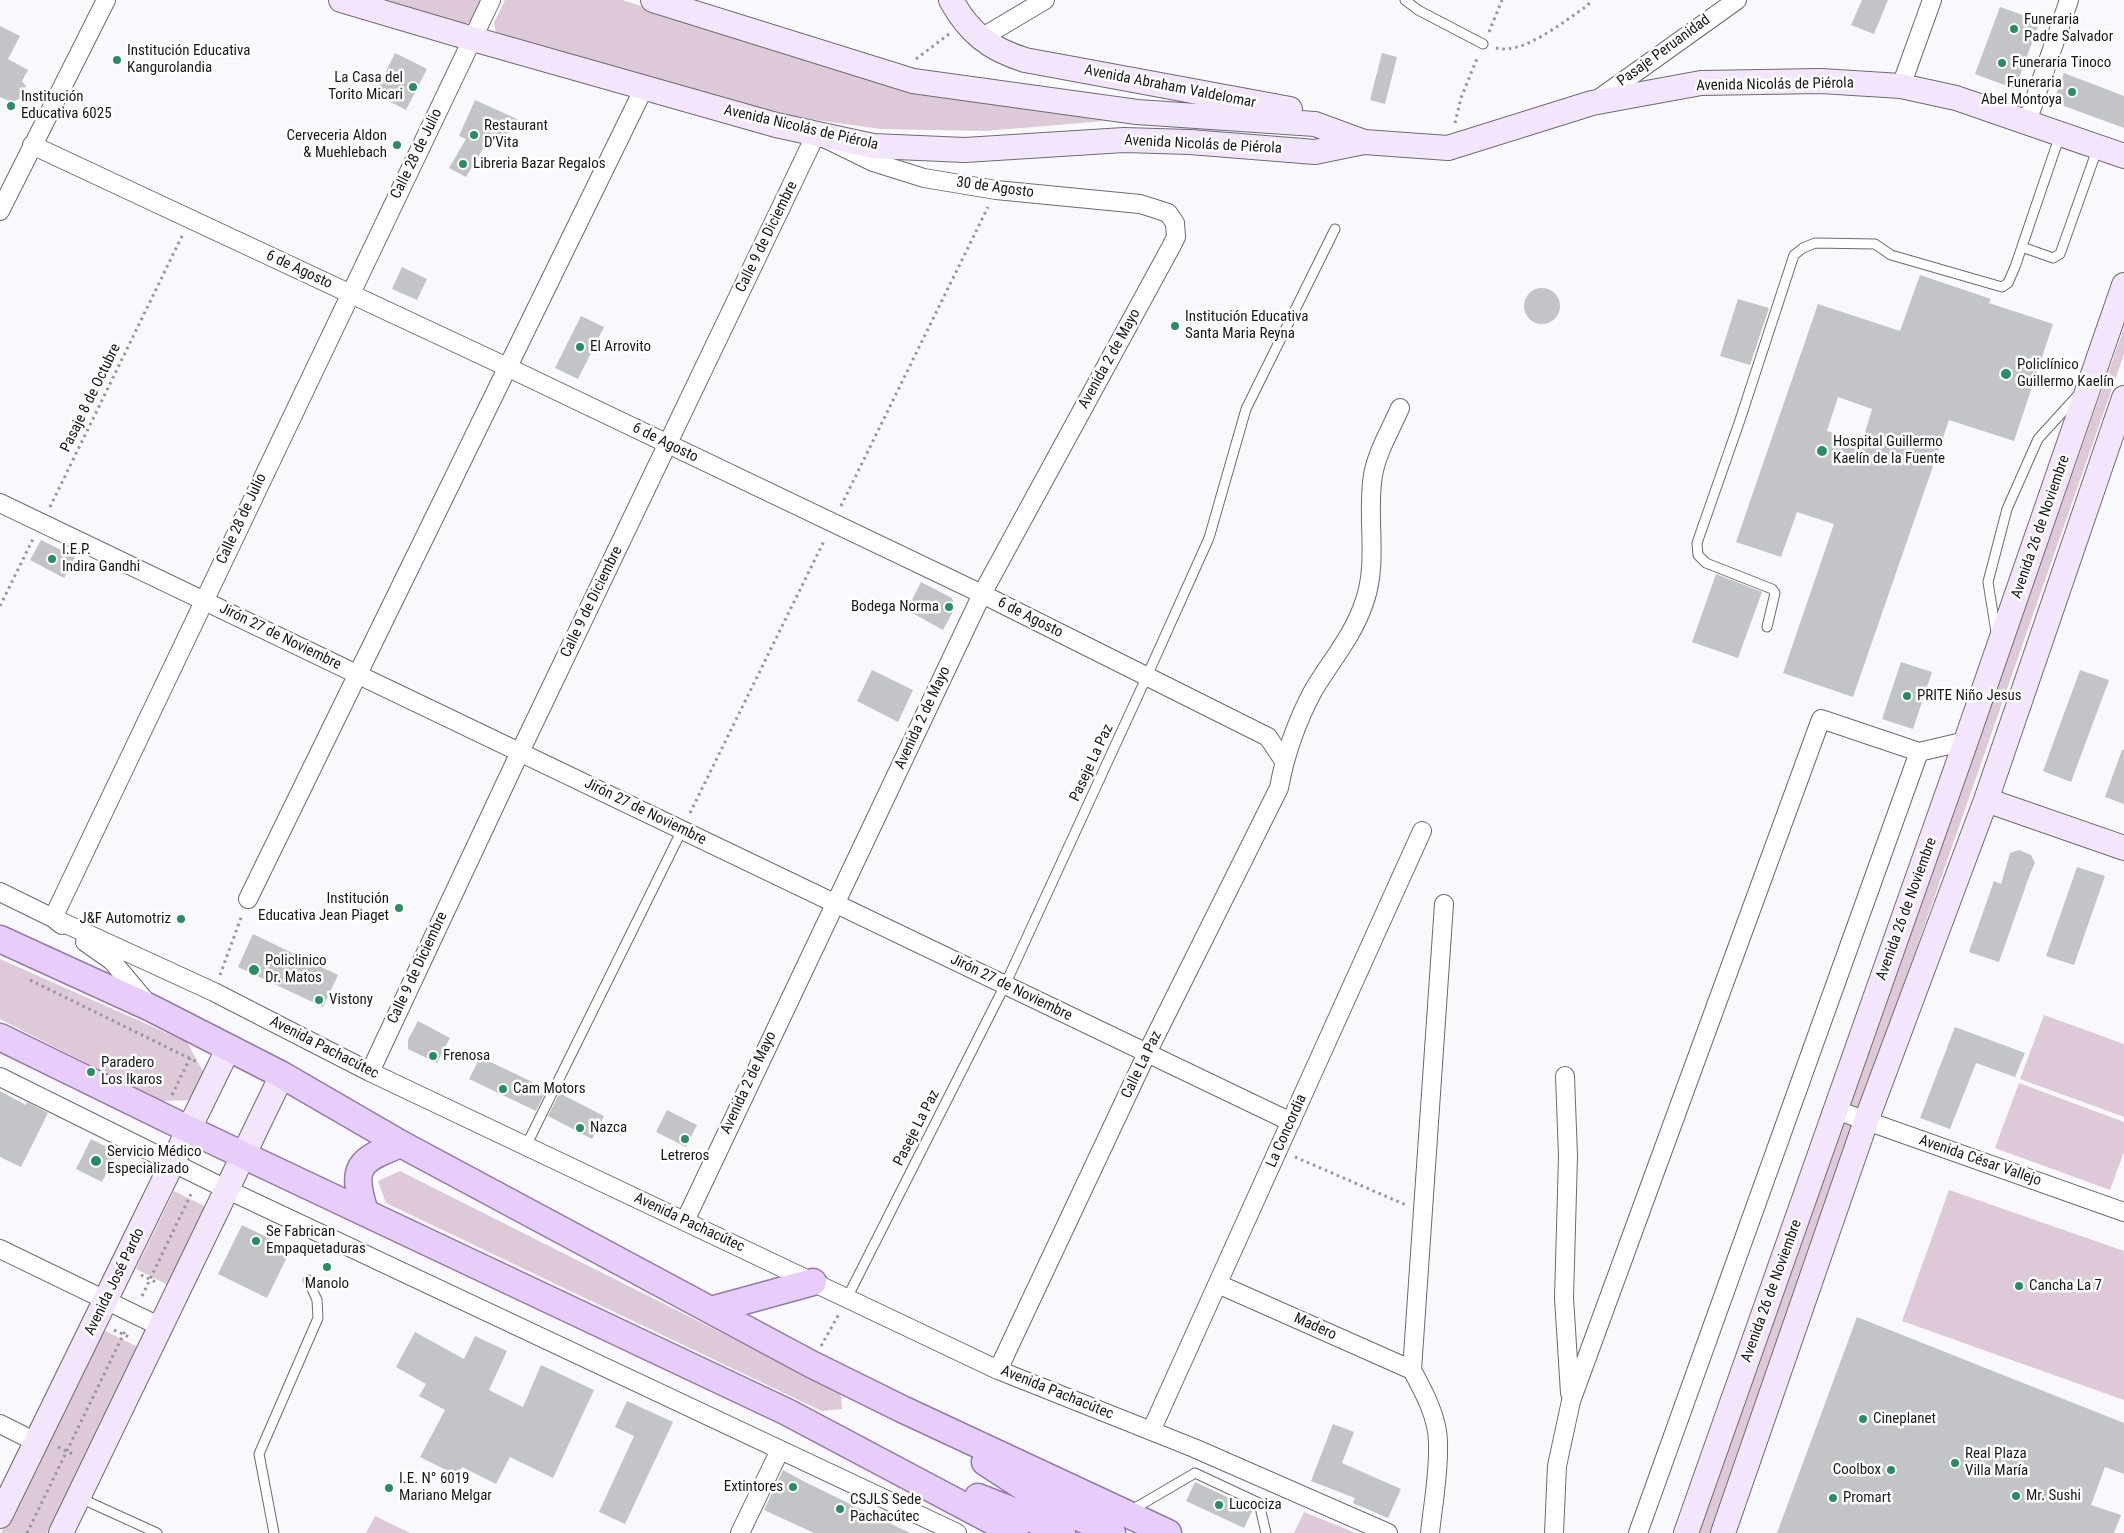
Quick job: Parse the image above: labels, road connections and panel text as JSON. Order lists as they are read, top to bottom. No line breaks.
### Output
{"streets":{"main road":["Avenida Nicolás de Piérola","Avenida Abraham Valdelomar","Avenida 26 de Noviembre","Avenida José Pardo"],"street":["Pasaje Peruanidad","Calle 28 de Julio","30 de Agosto","Calle 9 de Diciembre","6 de Agosto","Avenida 2 de Mayo","Jirón 27 de Noviembre","Avenida Pachacútec","Calle La Paz","La Concordia","Avenida César Vallejo","Madero"],"lane":["Paseje La Paz"],"path":["Pasaje 8 de Octubre"]},"crossings":[["Pasaje Peruanidad","Avenida Nicolás de Piérola"],["Avenida Nicolás de Piérola","Avenida Abraham Valdelomar"],["Avenida Nicolás de Piérola","Calle 28 de Julio"],["Avenida Nicolás de Piérola","30 de Agosto"],["Avenida Nicolás de Piérola","Calle 9 de Diciembre"],["Calle 28 de Julio","6 de Agosto"],["Calle 28 de Julio","Jirón 27 de Noviembre"],["Calle 28 de Julio","Avenida Pachacútec"],["30 de Agosto","Calle 9 de Diciembre"],["30 de Agosto","Avenida 2 de Mayo"],["Calle 9 de Diciembre","6 de Agosto"],["Calle 9 de Diciembre","Jirón 27 de Noviembre"],["Calle 9 de Diciembre","Avenida Pachacútec"],["6 de Agosto","Avenida 2 de Mayo"],["6 de Agosto","Pasaje 8 de Octubre"],["6 de Agosto","Paseje La Paz"],["6 de Agosto","Calle La Paz"],["Avenida 2 de Mayo","Jirón 27 de Noviembre"],["Avenida 2 de Mayo","Avenida Pachacútec"],["Pasaje 8 de Octubre","Jirón 27 de Noviembre"],["Avenida 26 de Noviembre","Avenida César Vallejo"],["Jirón 27 de Noviembre","Paseje La Paz"],["Jirón 27 de Noviembre","Calle La Paz"],["Jirón 27 de Noviembre","La Concordia"],["Paseje La Paz","Avenida Pachacútec"],["Avenida Pachacútec","Calle La Paz"],["Avenida Pachacútec","La Concordia"],["La Concordia","Madero"]],"places":["Funeraria Padre Salvador","Institución Educativa Kangurolandia","Funeraria Tinoco","La Casa del Torito Micari","Funeraria Abel Montoya","Institución Educativa 6025","Restaurant D'Vita","Cerveceria Aldon & Muehlebach","Libreria Bazar Regalos","Institución Educativa Santa Maria Reyna","El Arrovito","Policlínico Guillermo Kaelín","Hospital Guillermo Kaelín de la Fuente","I.E.P. Indira Gandhi","Bodega Norma","PRITE Niño Jesus","Institución Educativa Jean Piaget","J&F Automotriz","Policlinico Dr. Matos","Vistony","Frenosa","Paradero Los Ikaros","Cam Motors","Nazca","Letreros","Servicio Médico Especializado","Se Fabrican Empaquetaduras","Manolo","Cancha La 7","Cineplanet","Real Plaza Villa María","Coolbox","Extintores","I.E. N° 6019 Mariano Melgar","Mr. Sushi","Promart","Lucociza","CSJLS Sede Pachacútec"]}
